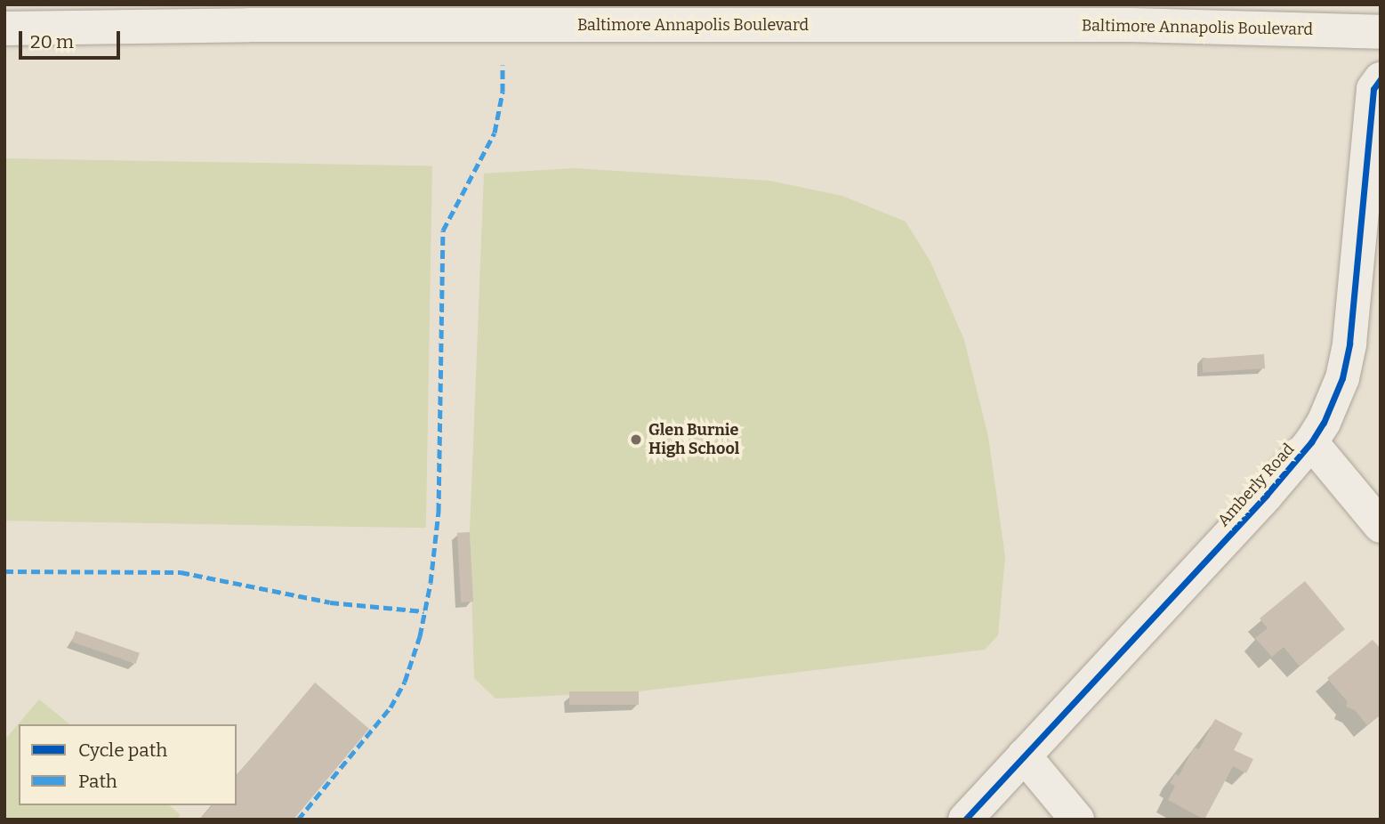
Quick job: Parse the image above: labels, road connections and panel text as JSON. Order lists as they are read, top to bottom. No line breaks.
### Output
{"streets":{"main road":["Baltimore Annapolis Boulevard","Amberly Road"]},"places":["Glen Burnie High School"],"legend":["Cycle path","Path"],"scale_bar":"20 m"}
